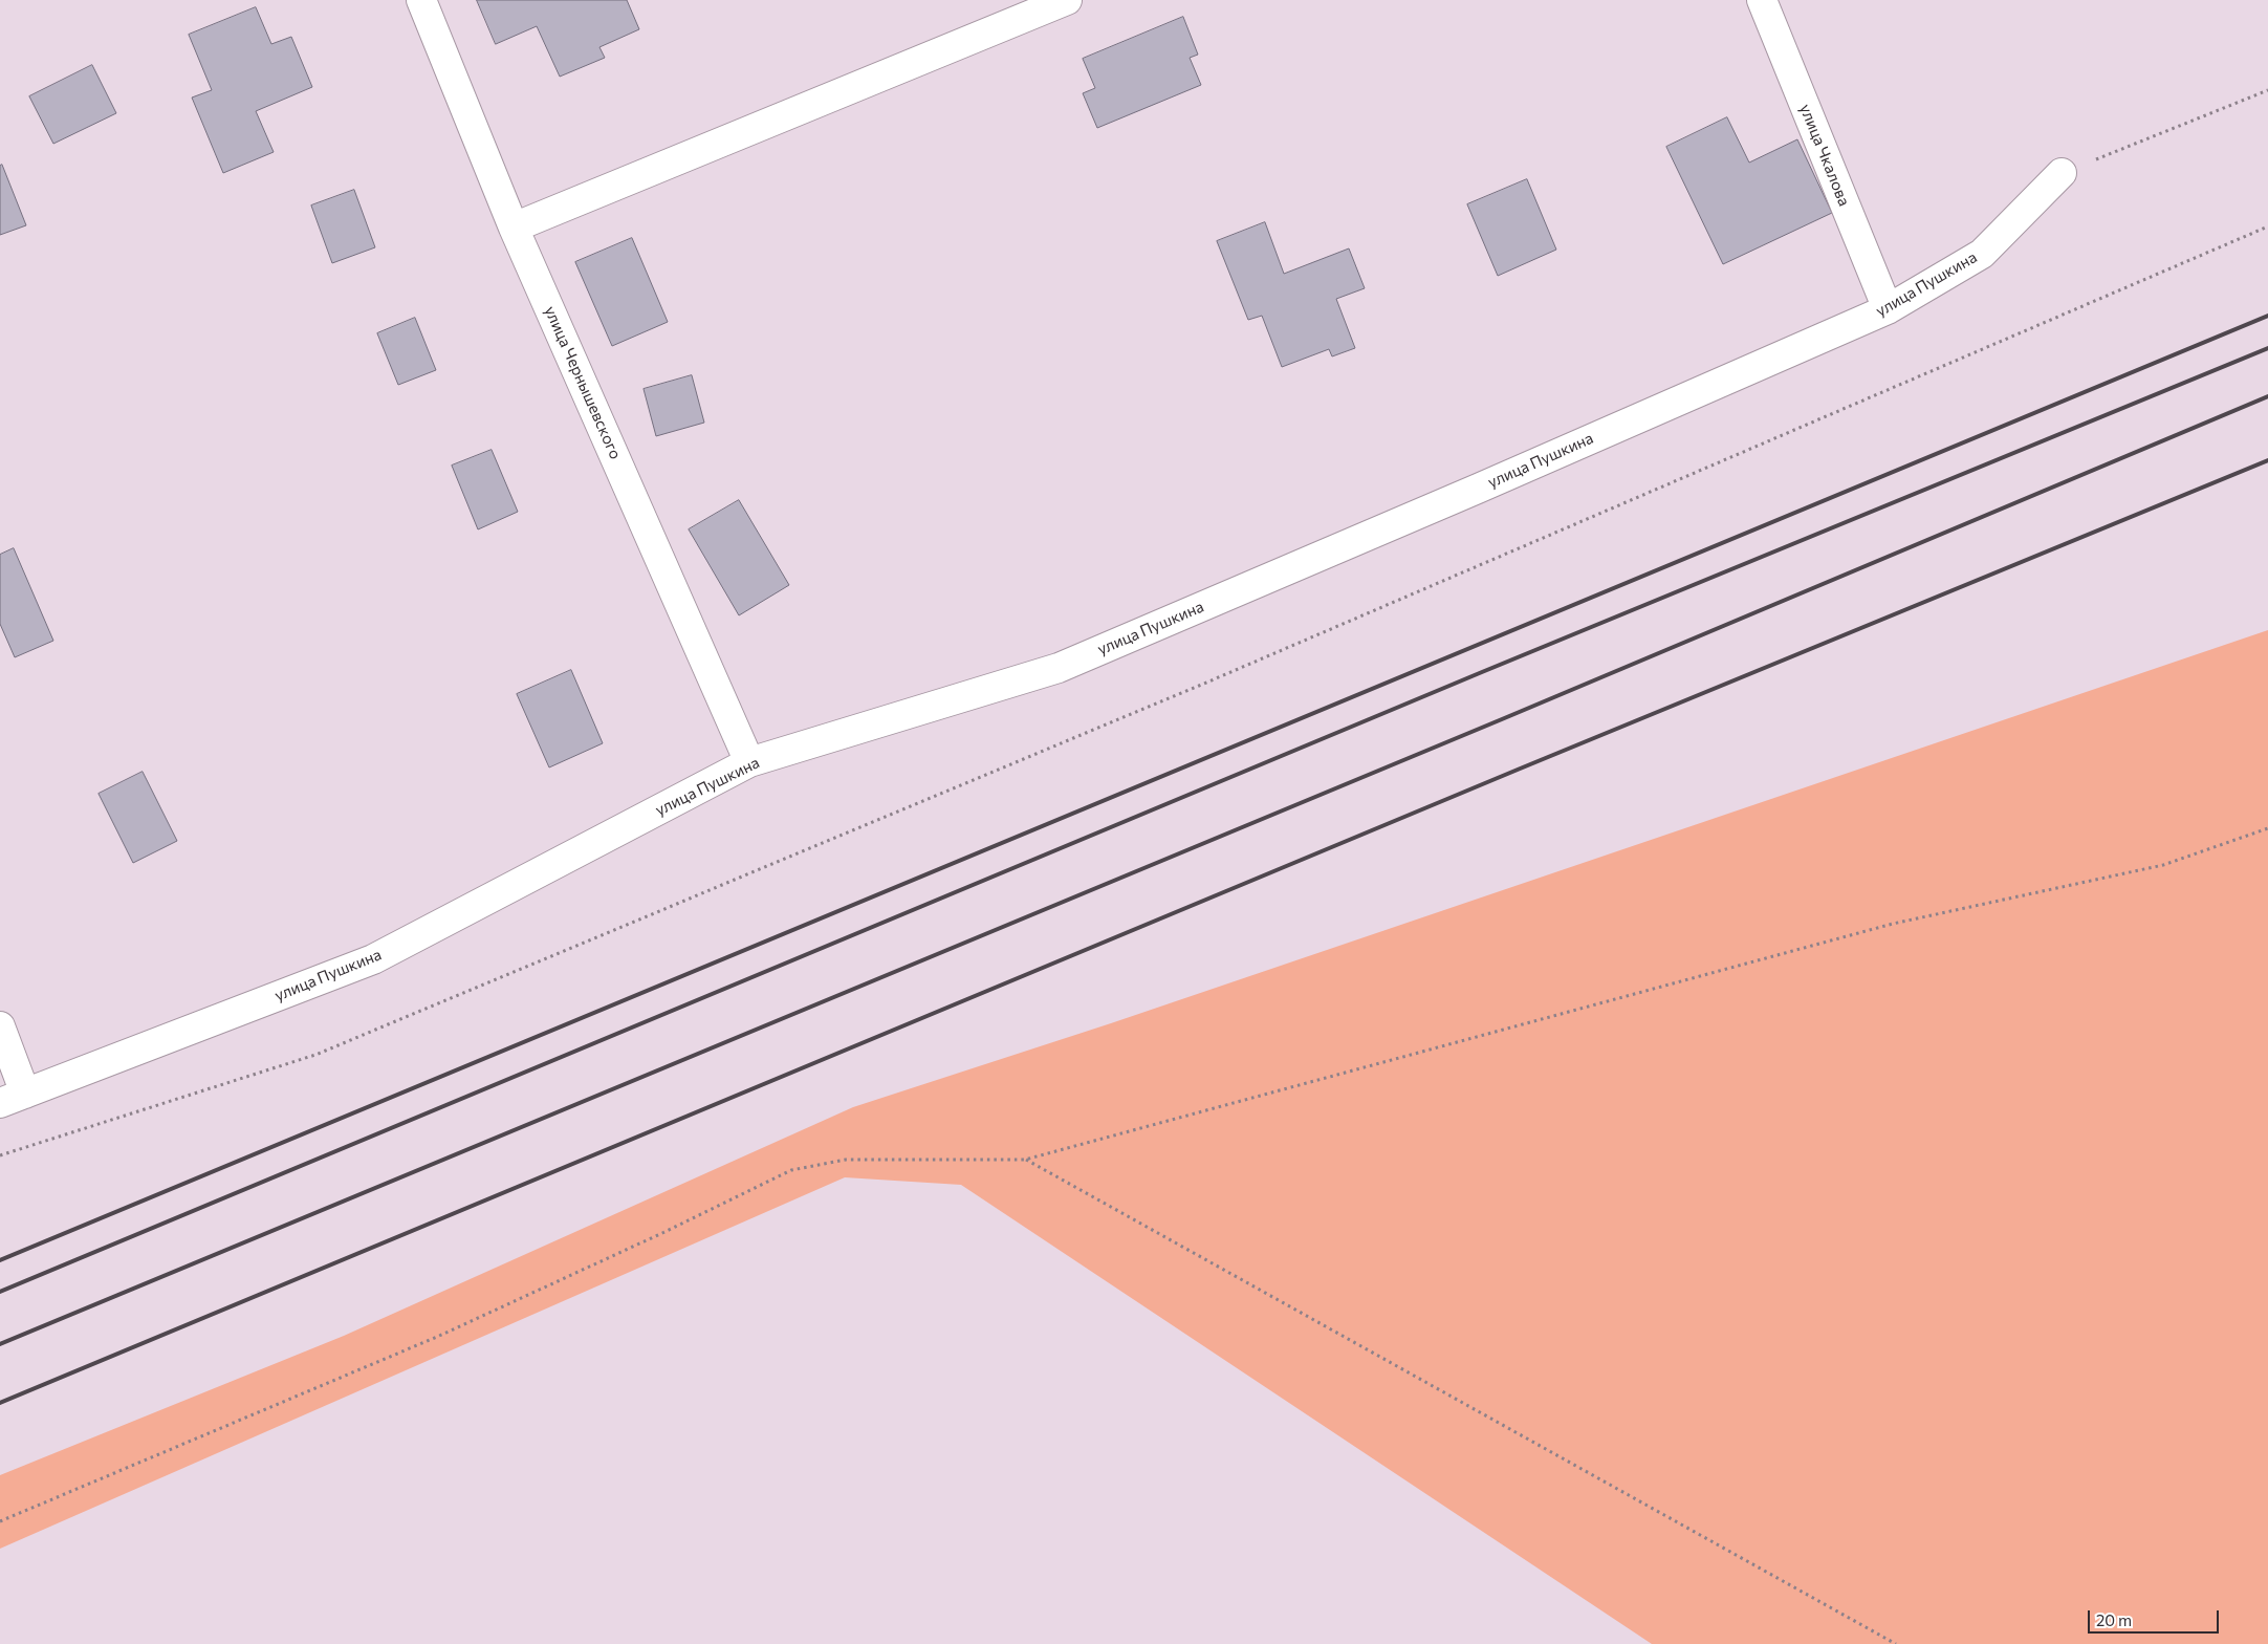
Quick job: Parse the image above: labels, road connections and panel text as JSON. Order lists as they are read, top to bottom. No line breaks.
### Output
{"streets":{"street":["улица Чкалова","улица Пушкина","улица Чернышевского"]},"crossings":[["улица Чкалова","улица Пушкина"],["улица Пушкина","улица Чернышевского"]],"scale_bar":"20 m"}
